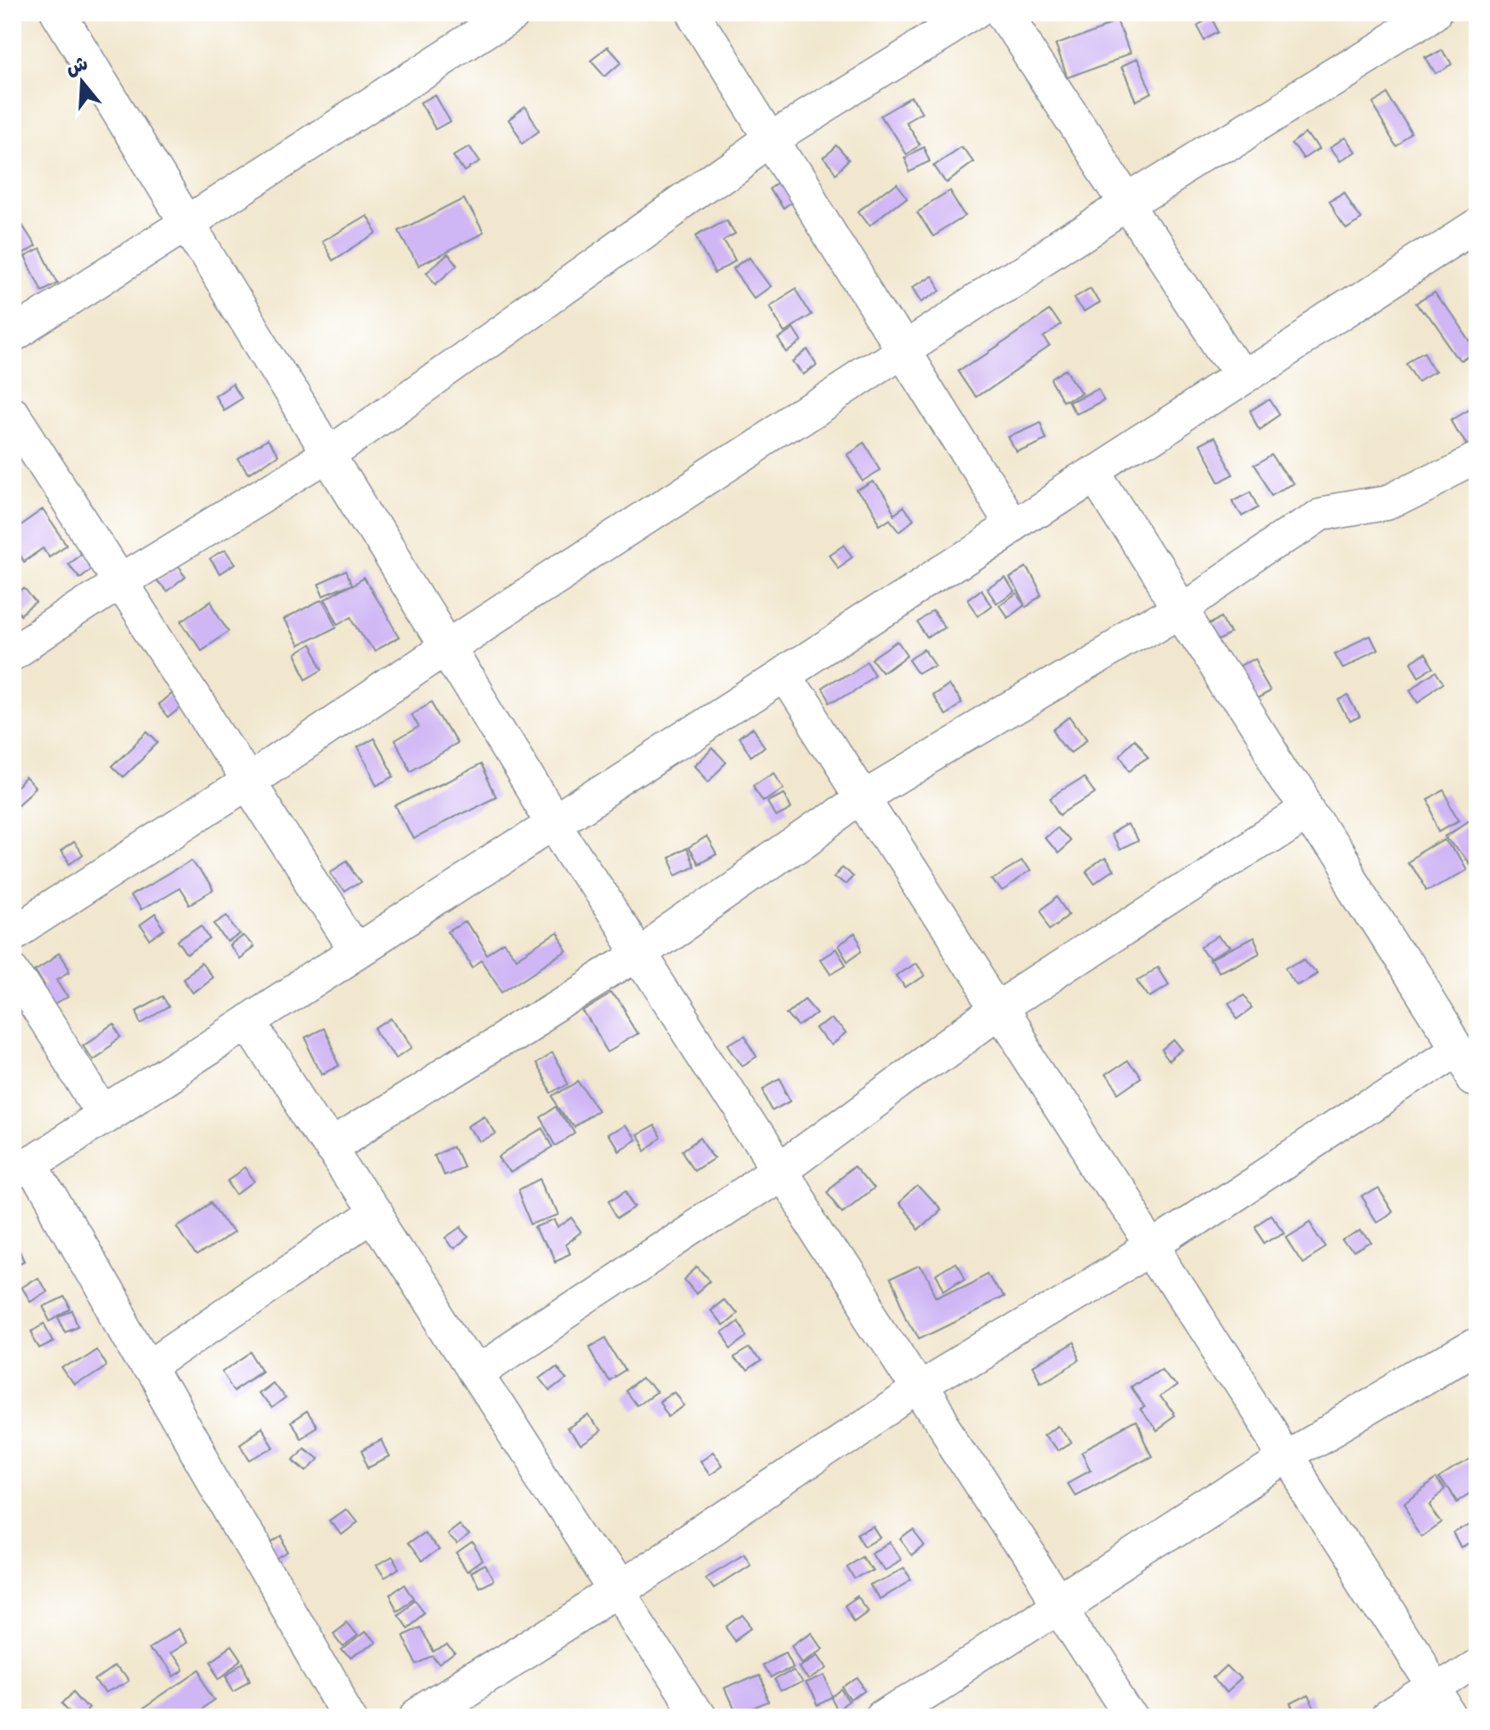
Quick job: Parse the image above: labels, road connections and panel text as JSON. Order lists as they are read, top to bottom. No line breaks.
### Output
{"north":"top"}
